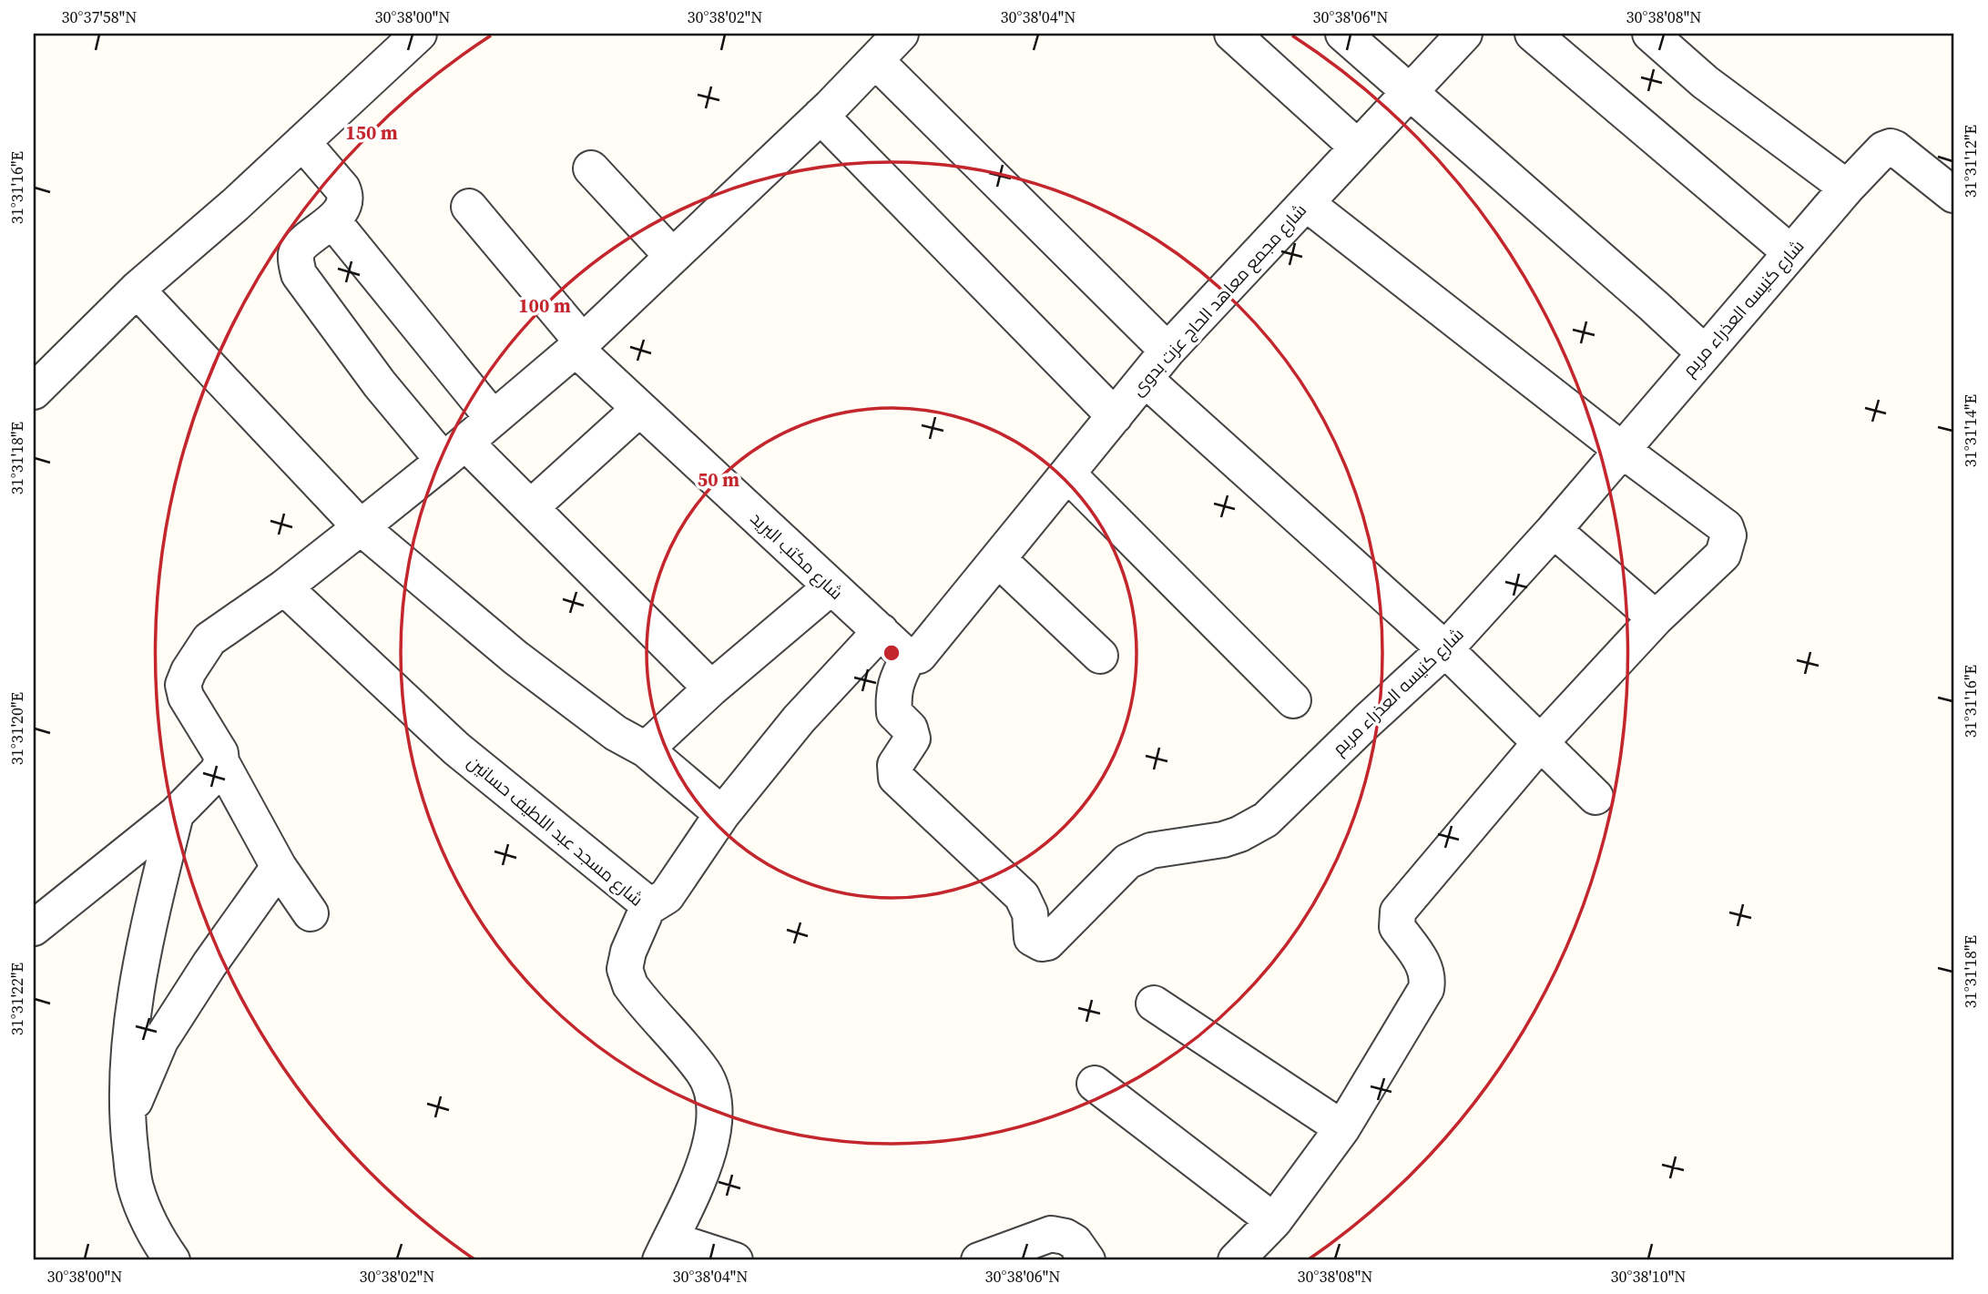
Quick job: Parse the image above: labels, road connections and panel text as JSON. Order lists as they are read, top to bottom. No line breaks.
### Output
{"streets":{"street":["شارع مجمع معاهد الحاج عزت بدوى","شارع كنيسه العذراء مريم","شارع مكتب البريد","شارع مسجد عبد اللطيف حسانين"]},"crossings":[["شارع مجمع معاهد الحاج عزت بدوى","شارع كنيسه العذراء مريم"],["شارع مجمع معاهد الحاج عزت بدوى","شارع مكتب البريد"],["شارع كنيسه العذراء مريم","شارع مكتب البريد"]],"coordinates":["30°37'58\"N","30°38'00\"N","30°38'02\"N","30°38'04\"N","30°38'06\"N","30°38'08\"N","31°31'12\"E","31°31'16\"E","31°31'14\"E","31°31'18\"E","31°31'20\"E","31°31'22\"E","30°38'10\"N"],"rings":["150 m","100 m","50 m"]}
